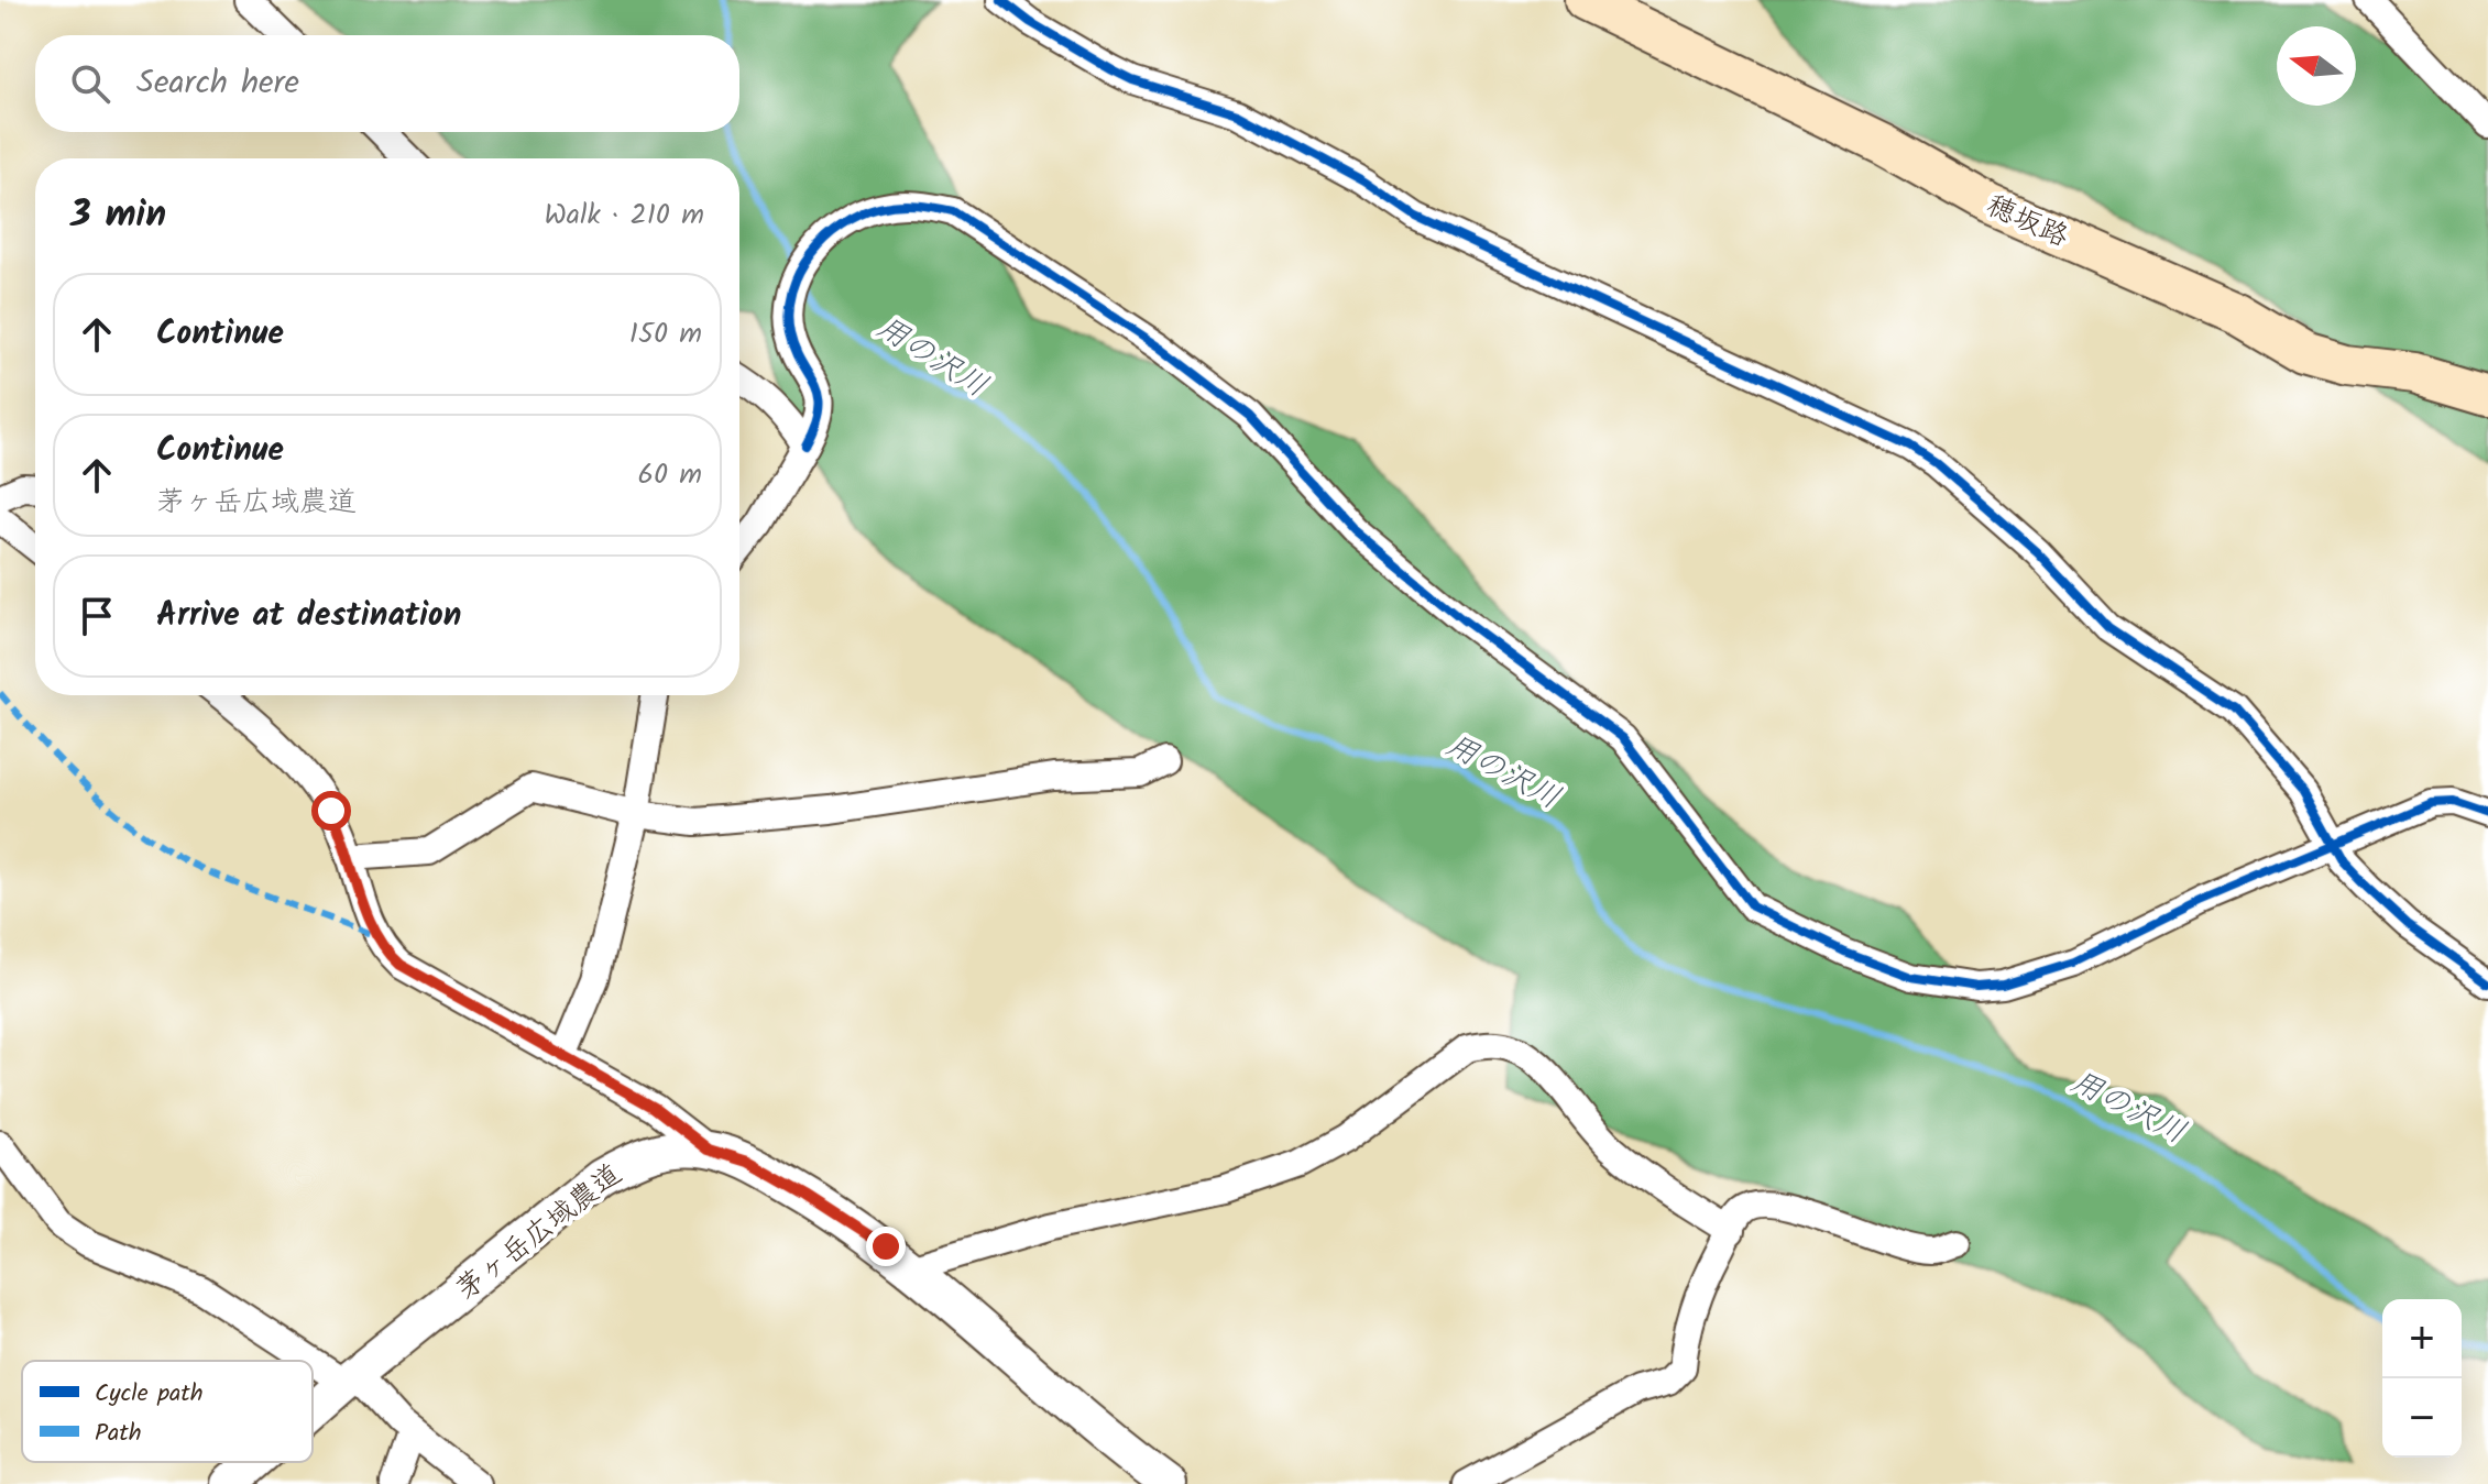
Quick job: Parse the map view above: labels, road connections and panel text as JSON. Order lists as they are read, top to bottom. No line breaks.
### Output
{"streets":{"main road":["穂坂路"],"street":["茅ヶ岳広域農道"]},"water":["用の沢川"],"legend":["Cycle path","Path"],"north":"left","page":{"search":"Search here","heading":["3 min","Walk · 210 m"],"list":[["Continue","150 m"],["Continue","茅ヶ岳広域農道","60 m"],"Arrive at destination"],"map_buttons":["+","−"]}}
